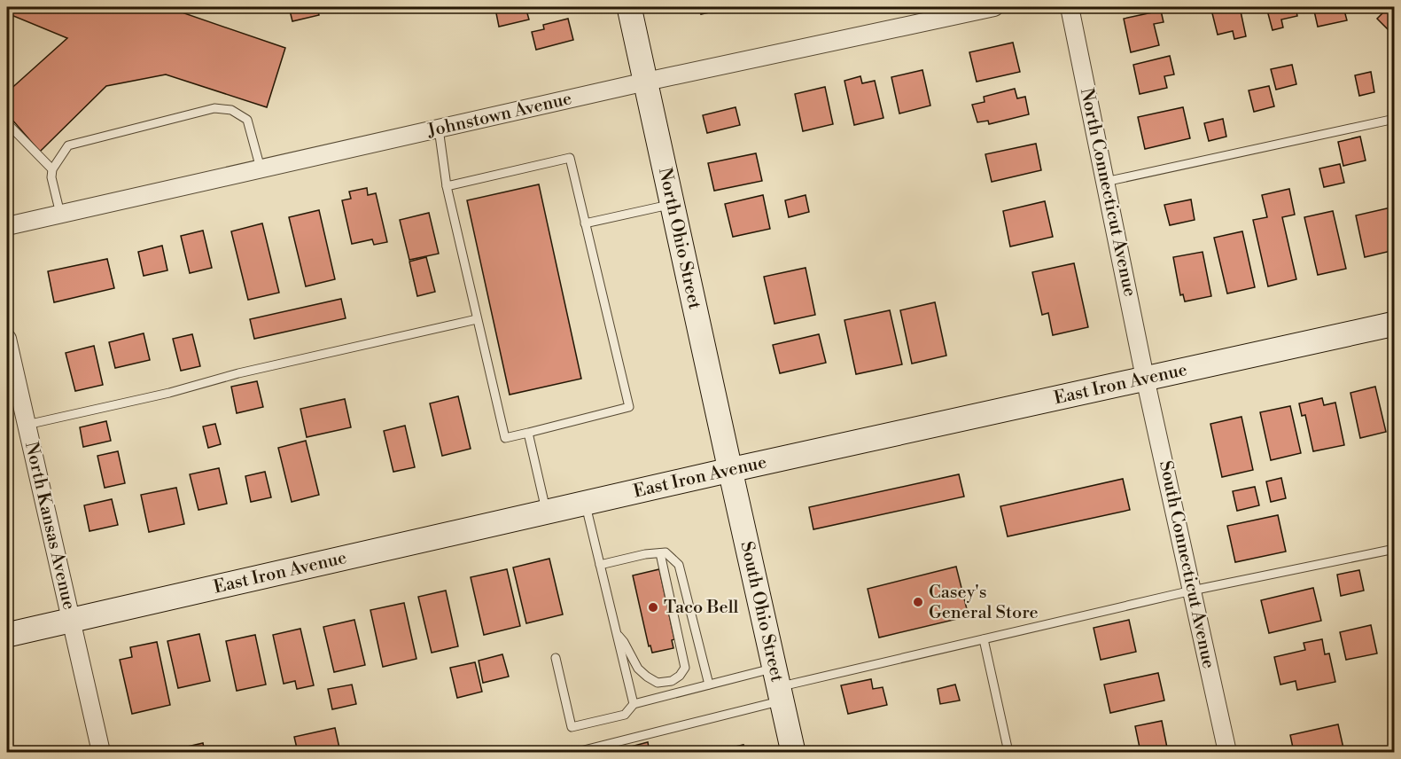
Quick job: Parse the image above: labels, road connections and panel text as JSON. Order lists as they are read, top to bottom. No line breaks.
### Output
{"streets":{"street":["Johnstown Avenue","North Connecticut Avenue","North Ohio Street","East Iron Avenue","North Kansas Avenue","South Connecticut Avenue","South Ohio Street"]},"crossings":[["Johnstown Avenue","North Ohio Street"],["North Connecticut Avenue","East Iron Avenue"],["North Connecticut Avenue","South Connecticut Avenue"],["North Ohio Street","East Iron Avenue"],["North Ohio Street","South Ohio Street"],["East Iron Avenue","North Kansas Avenue"],["East Iron Avenue","South Connecticut Avenue"],["East Iron Avenue","South Ohio Street"]],"places":["Casey's General Store","Taco Bell"]}
